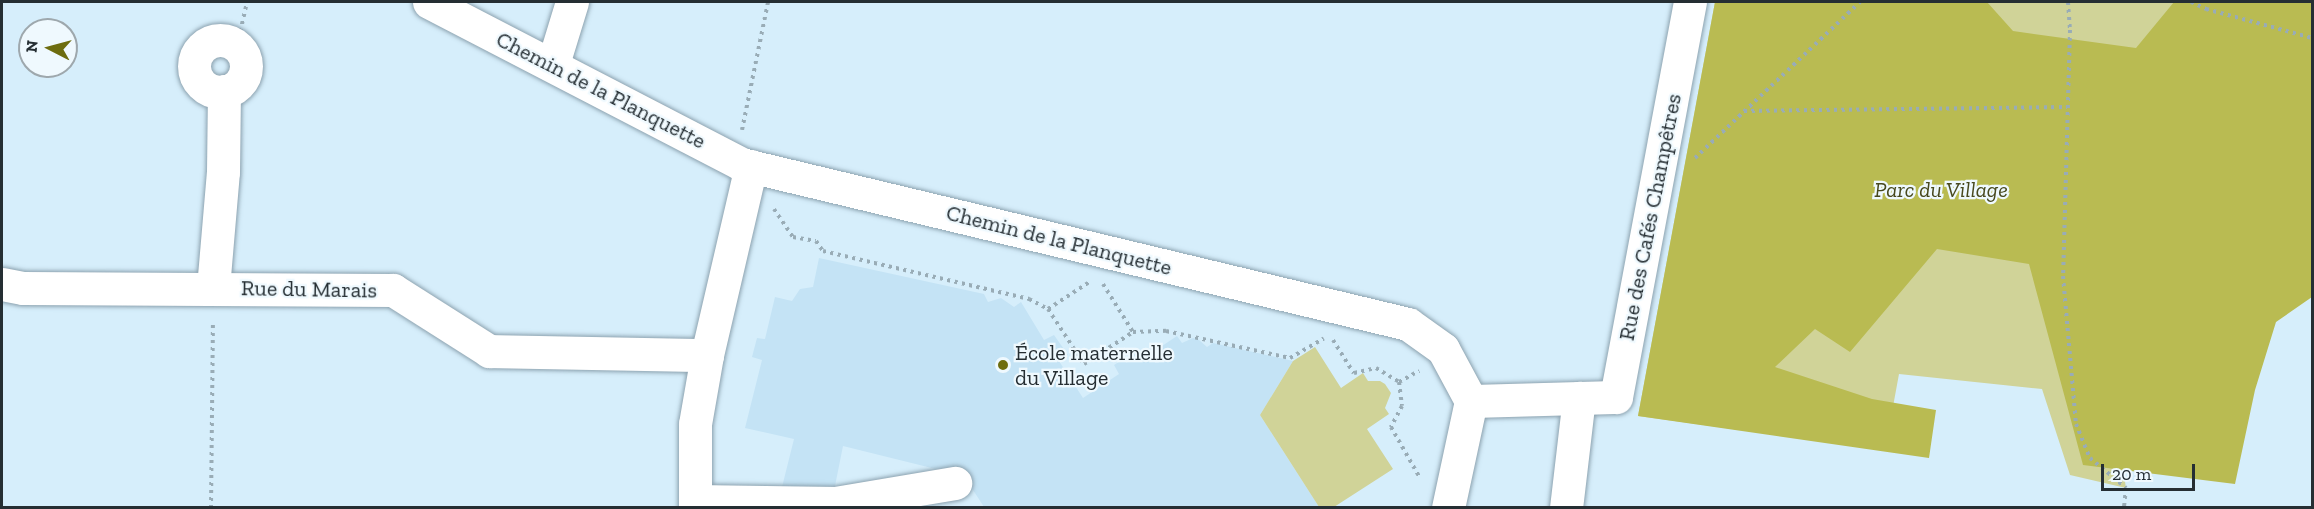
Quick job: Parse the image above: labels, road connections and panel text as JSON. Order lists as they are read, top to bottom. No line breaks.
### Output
{"streets":{"street":["Chemin de la Planquette","Rue des Cafés Champêtres","Rue du Marais"]},"parks":["Parc du Village"],"places":["École maternelle du Village"],"scale_bar":"20 m","north":"left"}
